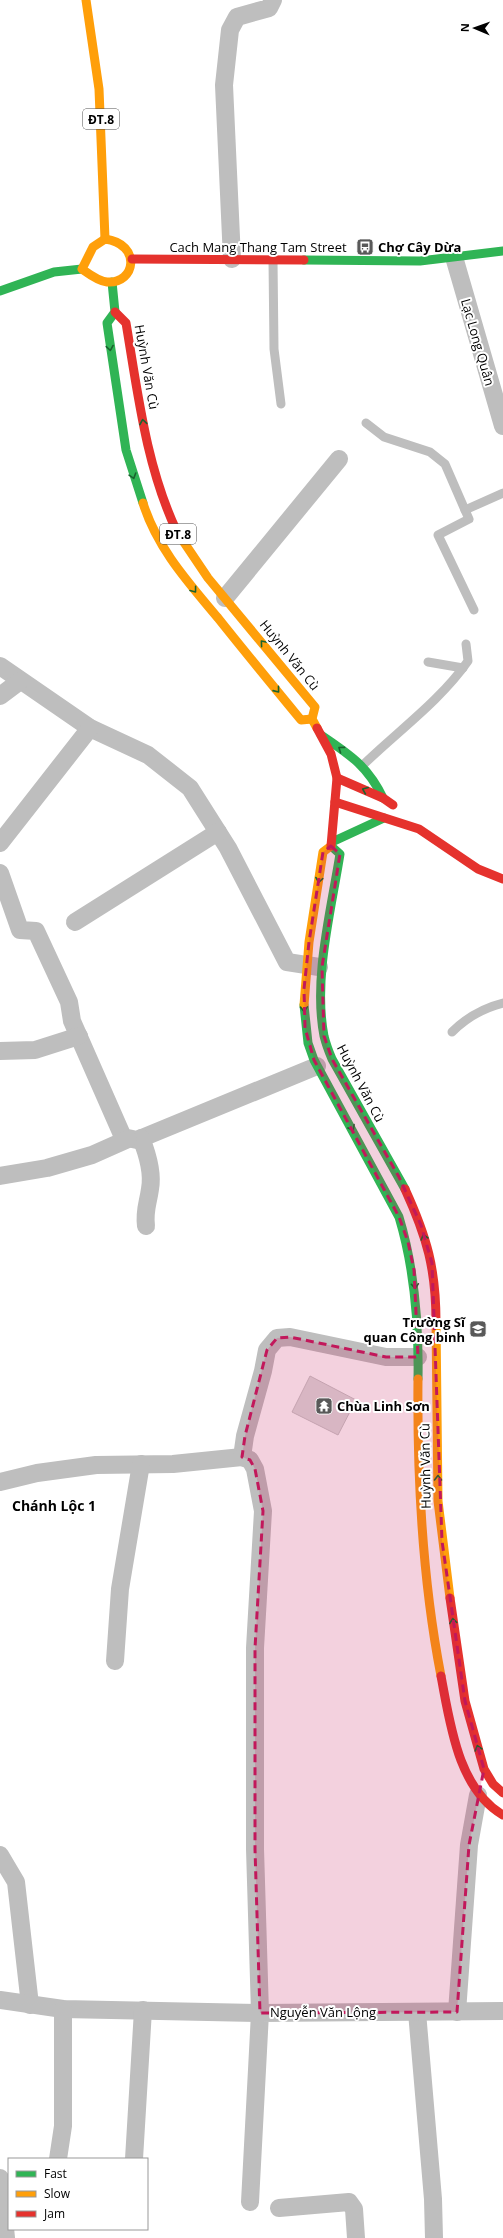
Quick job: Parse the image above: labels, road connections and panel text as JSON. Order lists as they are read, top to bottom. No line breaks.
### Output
{"streets":{"main road":["ĐT.8","Cach Mang Thang Tam Street","Huỳnh Văn Cù"],"street":["Lạc Long Quân","Nguyễn Văn Lộng"]},"crossings":[["ĐT.8","Cach Mang Thang Tam Street"],["Cach Mang Thang Tam Street","Lạc Long Quân"]],"districts":["Chánh Lộc 1"],"places":{"bus stop":["Chợ Cây Dừa"],"school or university":["Trường Sĩ quan Công binh"],"temple":["Chùa Linh Sơn"]},"legend":["Fast","Slow","Jam"],"north":"left"}
